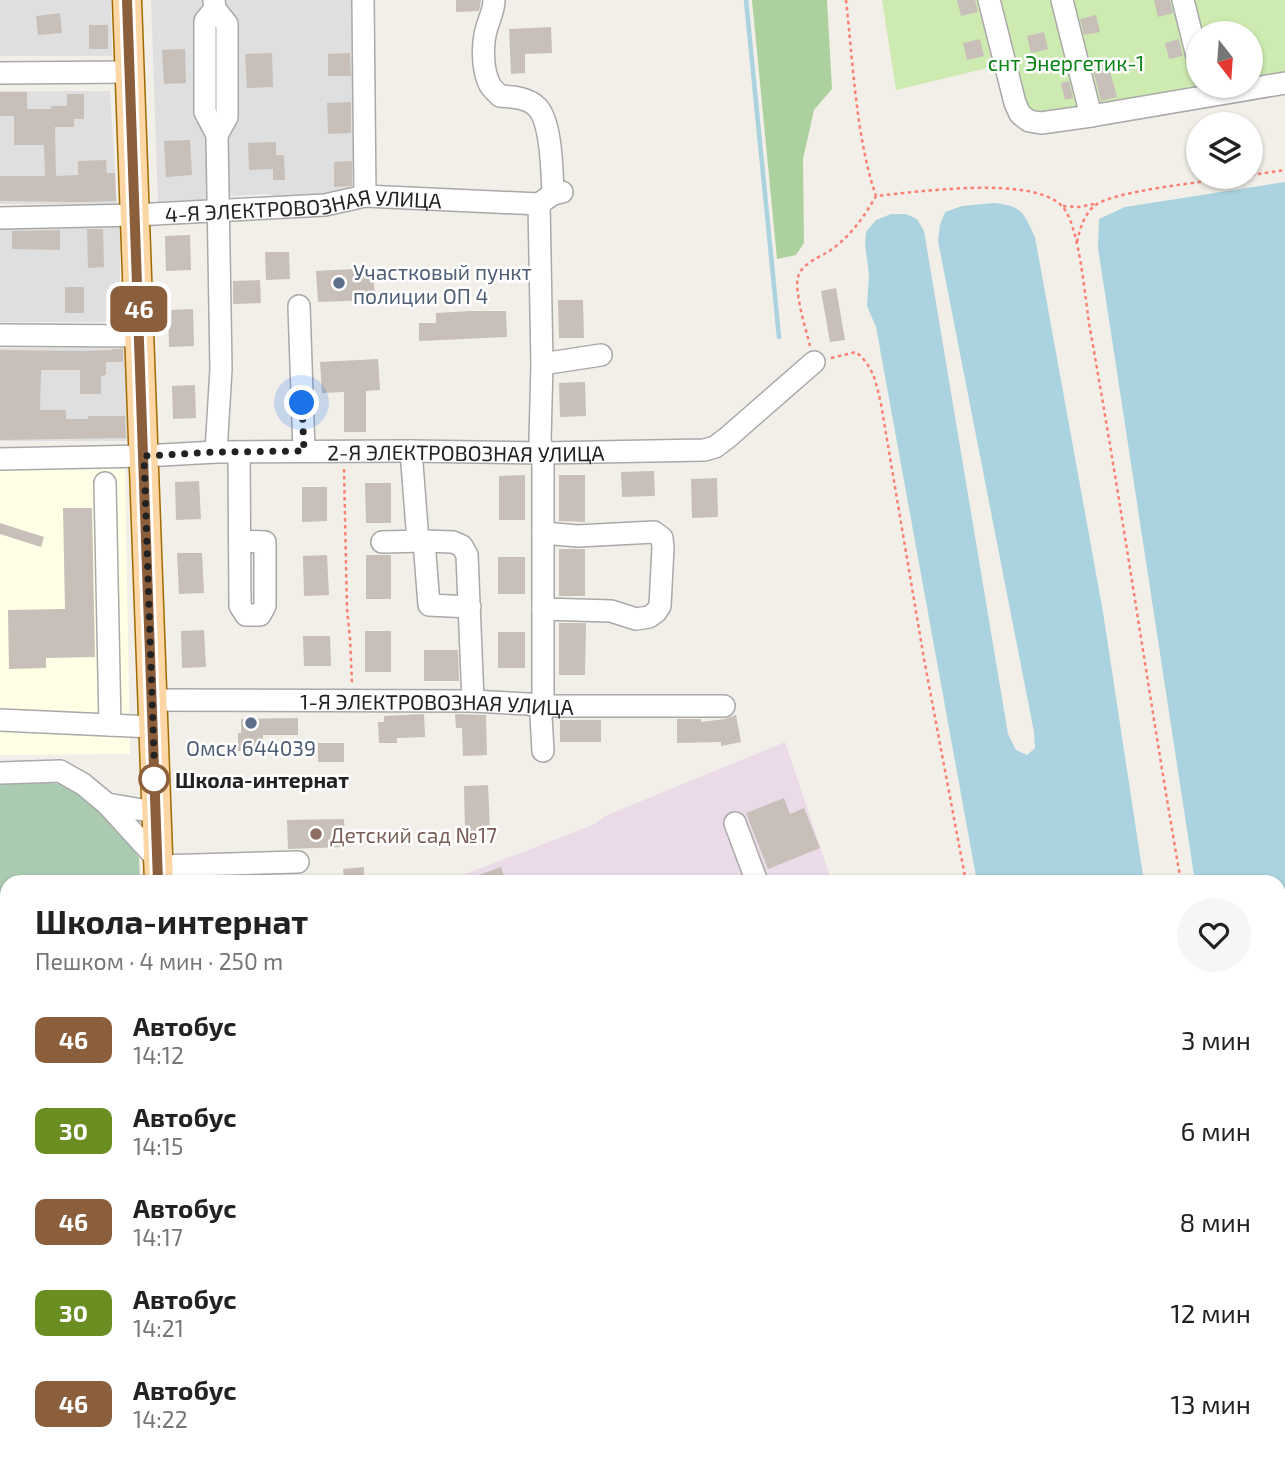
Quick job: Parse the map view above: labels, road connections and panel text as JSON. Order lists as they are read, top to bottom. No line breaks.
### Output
{"streets":{"street":["4-Я ЭЛЕКТРОВОЗНАЯ УЛИЦА","2-Я ЭЛЕКТРОВОЗНАЯ УЛИЦА","1-Я ЭЛЕКТРОВОЗНАЯ УЛИЦА"]},"parks":["снт Энергетик-1"],"places":["Участковый пункт полиции ОП 4","Омск 644039","Школа-интернат","Детский сад №17"],"lines":["bus line 46"],"north":"bottom","page":{"on_map":"46","heading":["Школа-интернат","Пешком · 4 мин · 250 m"],"list":[{"mark":"46","name":"Автобус","note":"14:12","value":"3 мин"},{"mark":"30","name":"Автобус","note":"14:15","value":"6 мин"},{"mark":"46","name":"Автобус","note":"14:17","value":"8 мин"},{"mark":"30","name":"Автобус","note":"14:21","value":"12 мин"},{"mark":"46","name":"Автобус","note":"14:22","value":"13 мин"}]}}
